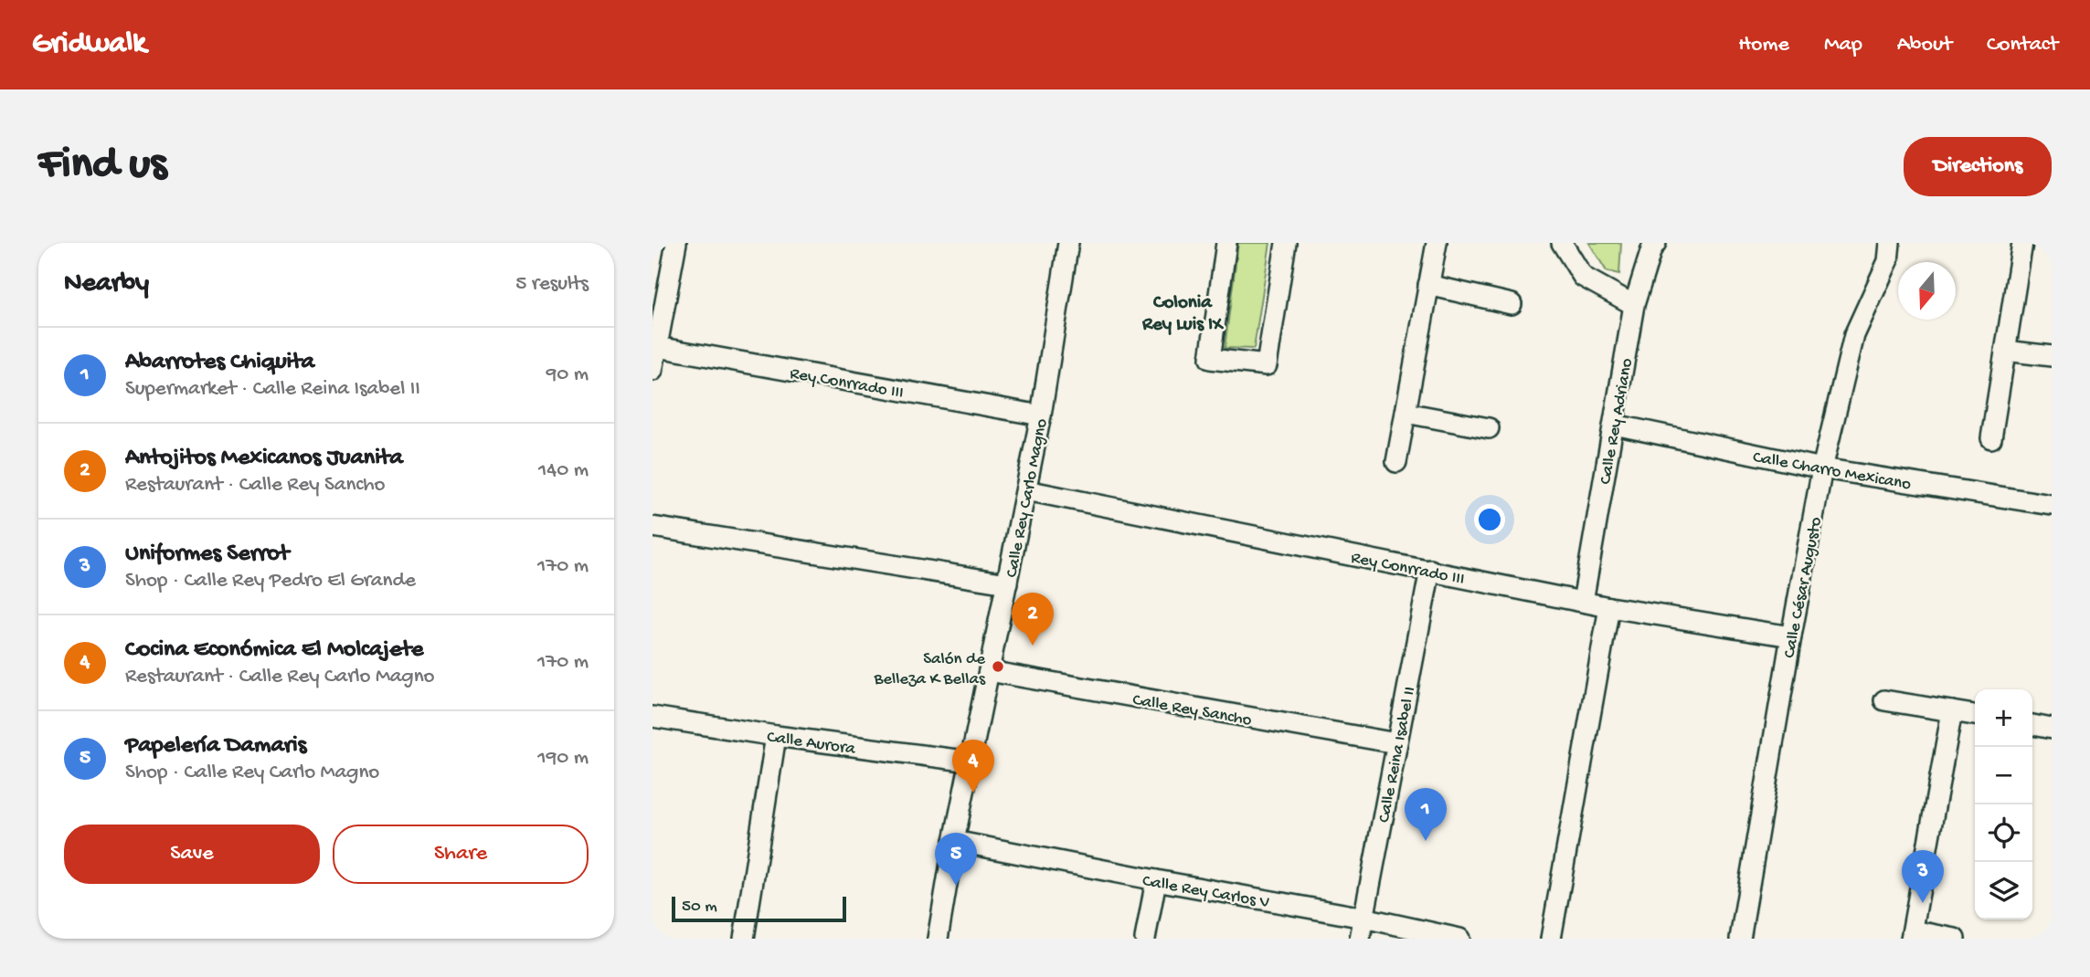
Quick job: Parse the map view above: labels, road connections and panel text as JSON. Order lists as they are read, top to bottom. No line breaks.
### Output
{"streets":{"street":["Rey Conrrado III","Calle Rey Adriano","Calle Charro Mexicano","Calle Rey Carlo Magno","Calle César Augusto","Calle Rey Sancho","Calle Aurora","Calle Reina Isabel II","Calle Rey Carlos V"]},"crossings":[["Rey Conrrado III","Calle Rey Adriano"],["Rey Conrrado III","Calle Rey Carlo Magno"],["Rey Conrrado III","Calle César Augusto"],["Rey Conrrado III","Calle Reina Isabel II"],["Calle Rey Adriano","Calle Charro Mexicano"],["Calle Charro Mexicano","Calle César Augusto"],["Calle Rey Carlo Magno","Calle Rey Sancho"],["Calle Rey Carlo Magno","Calle Aurora"],["Calle Rey Carlo Magno","Calle Rey Carlos V"],["Calle Rey Sancho","Calle Reina Isabel II"],["Calle Reina Isabel II","Calle Rey Carlos V"]],"districts":["Colonia Rey Luis IX"],"places":["Salón de Belleza K Bellas"],"scale_bar":"50 m","north":"bottom","page":{"header":"Gridwalk","nav":["Home","Map","About","Contact"],"buttons":["Directions",["Save","Share"]],"title":"Find us","heading":["Nearby","5 results"],"list":[{"mark":"1","name":"Abarrotes Chiquita","note":"Supermarket · Calle Reina Isabel II","value":"90 m"},{"mark":"2","name":"Antojitos Mexicanos Juanita","note":"Restaurant · Calle Rey Sancho","value":"140 m"},{"mark":"3","name":"Uniformes Serrot","note":"Shop · Calle Rey Pedro El Grande","value":"170 m"},{"mark":"4","name":"Cocina Económica El Molcajete","note":"Restaurant · Calle Rey Carlo Magno","value":"170 m"},{"mark":"5","name":"Papelería Damaris","note":"Shop · Calle Rey Carlo Magno","value":"190 m"}],"pins":["2","4","1","5","3"],"map_buttons":["+","−"],"scale":"50 m"}}
